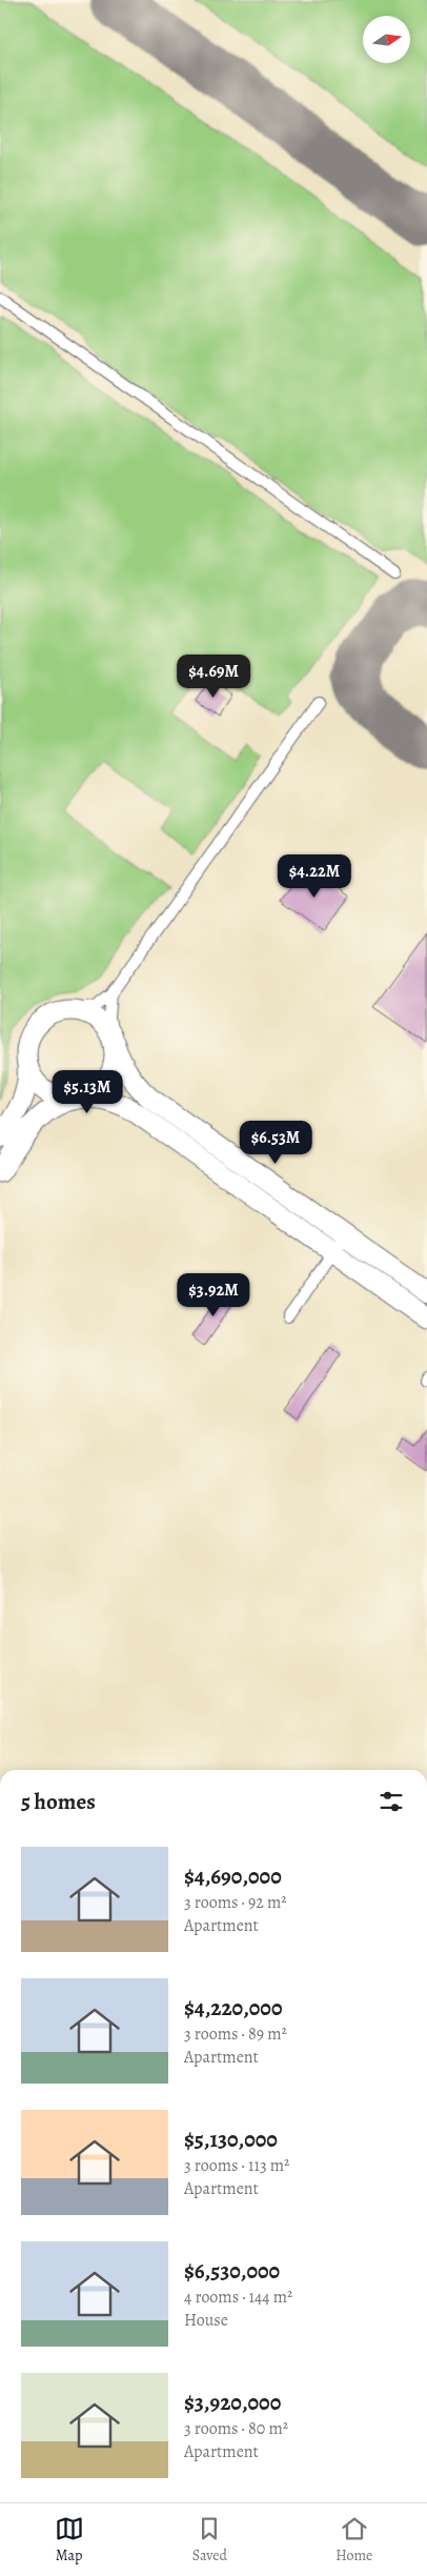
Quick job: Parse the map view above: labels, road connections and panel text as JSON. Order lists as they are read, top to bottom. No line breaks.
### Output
{"north":"right","page":{"price":["$4.69M","$4.22M","$5.13M","$6.53M","$3.92M"],"heading":"5 homes","list":[{"name":"$4,690,000","note":"3 rooms · 92 m² · Apartment"},{"name":"$4,220,000","note":"3 rooms · 89 m² · Apartment"},{"name":"$5,130,000","note":"3 rooms · 113 m² · Apartment"},{"name":"$6,530,000","note":"4 rooms · 144 m² · House"},{"name":"$3,920,000","note":"3 rooms · 80 m² · Apartment"}],"tabs":["Map","Saved","Home"]}}
